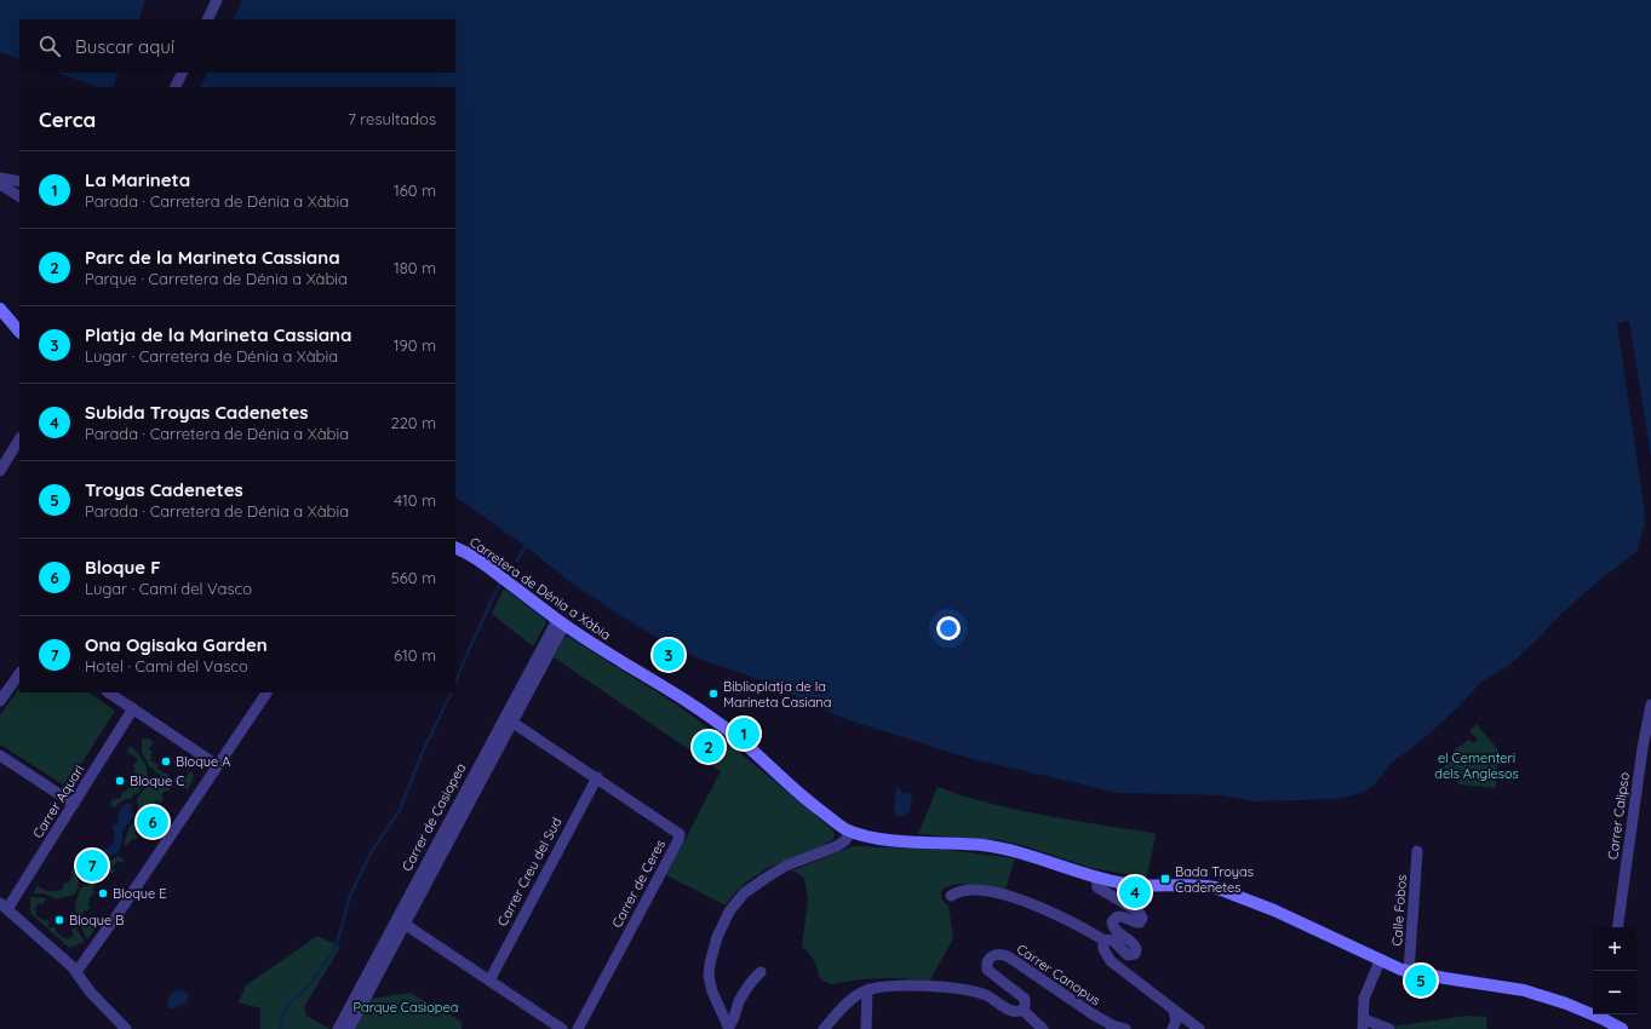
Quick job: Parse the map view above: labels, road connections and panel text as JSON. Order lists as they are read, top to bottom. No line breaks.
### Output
{"streets":{"street":["Carretera de Dénia a Xàbia","Carrer Aquari","Carrer Calipso","Carrer de Casiopea","Carrer Creu del Sud","Carrer de Ceres","Calle Fobos","Carrer Canopus"]},"crossings":[["Carretera de Dénia a Xàbia","Carrer de Casiopea"],["Carretera de Dénia a Xàbia","Calle Fobos"],["Carrer de Casiopea","Carrer de Ceres"],["Carrer Creu del Sud","Carrer de Ceres"]],"parks":["el Cementeri dels Anglesos","Parque Casiopea"],"places":{"other":["Biblioplatja de la Marineta Casiana","Bloque A","Bloque C","Bloque E","Bloque B"],"transit":["Bada Troyas Cadenetes"]},"page":{"search":"Buscar aquí","heading":["Cerca","7 resultados"],"list":[{"mark":"1","name":"La Marineta","note":"Parada · Carretera de Dénia a Xàbia","value":"160 m"},{"mark":"2","name":"Parc de la Marineta Cassiana","note":"Parque · Carretera de Dénia a Xàbia","value":"180 m"},{"mark":"3","name":"Platja de la Marineta Cassiana","note":"Lugar · Carretera de Dénia a Xàbia","value":"190 m"},{"mark":"4","name":"Subida Troyas Cadenetes","note":"Parada · Carretera de Dénia a Xàbia","value":"220 m"},{"mark":"5","name":"Troyas Cadenetes","note":"Parada · Carretera de Dénia a Xàbia","value":"410 m"},{"mark":"6","name":"Bloque F","note":"Lugar · Camí del Vasco","value":"560 m"},{"mark":"7","name":"Ona Ogisaka Garden","note":"Hotel · Camí del Vasco","value":"610 m"}],"pins":["3","1","2","6","7","4","5"],"map_buttons":["+","−"]}}
